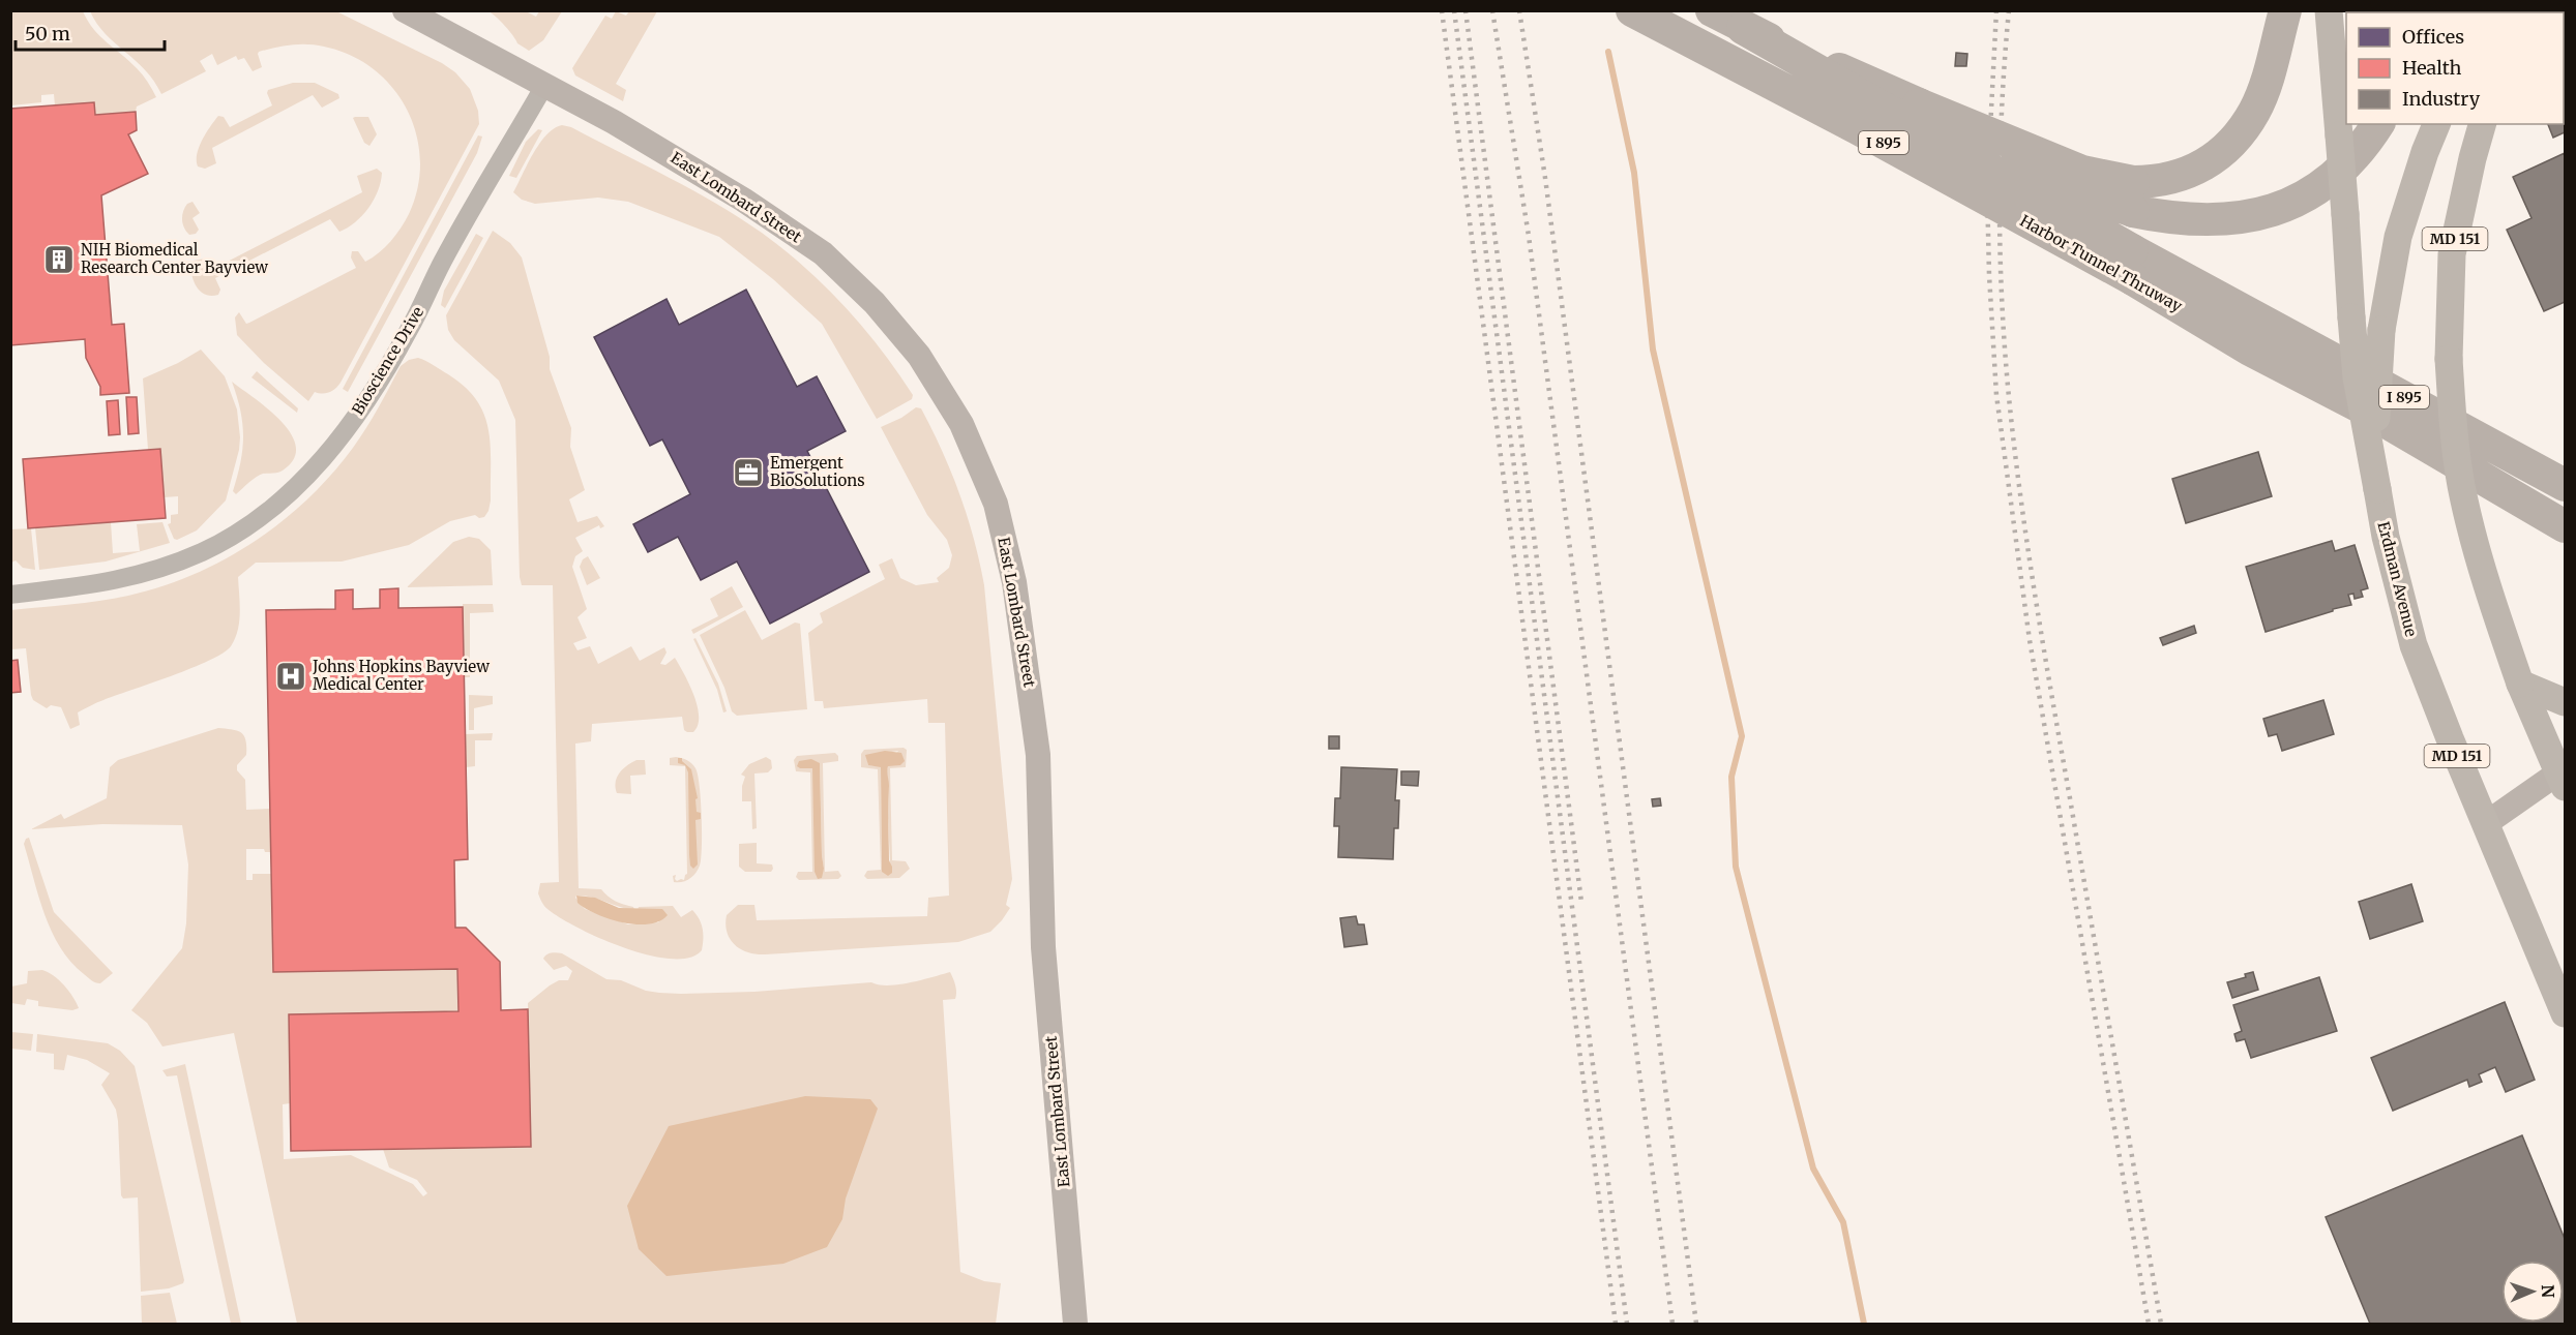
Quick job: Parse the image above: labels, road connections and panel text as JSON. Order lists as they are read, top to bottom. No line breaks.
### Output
{"streets":{"highway":["I 895","Harbor Tunnel Thruway"],"main road":["East Lombard Street","MD 151","Erdman Avenue"],"street":["Bioscience Drive"]},"crossings":[["East Lombard Street","Bioscience Drive"]],"places":{"building":["NIH Biomedical Research Center Bayview"],"office":["Emergent BioSolutions"],"hospital":["Johns Hopkins Bayview Medical Center"]},"legend":["Offices","Health","Industry"],"scale_bar":"50 m","north":"right"}
